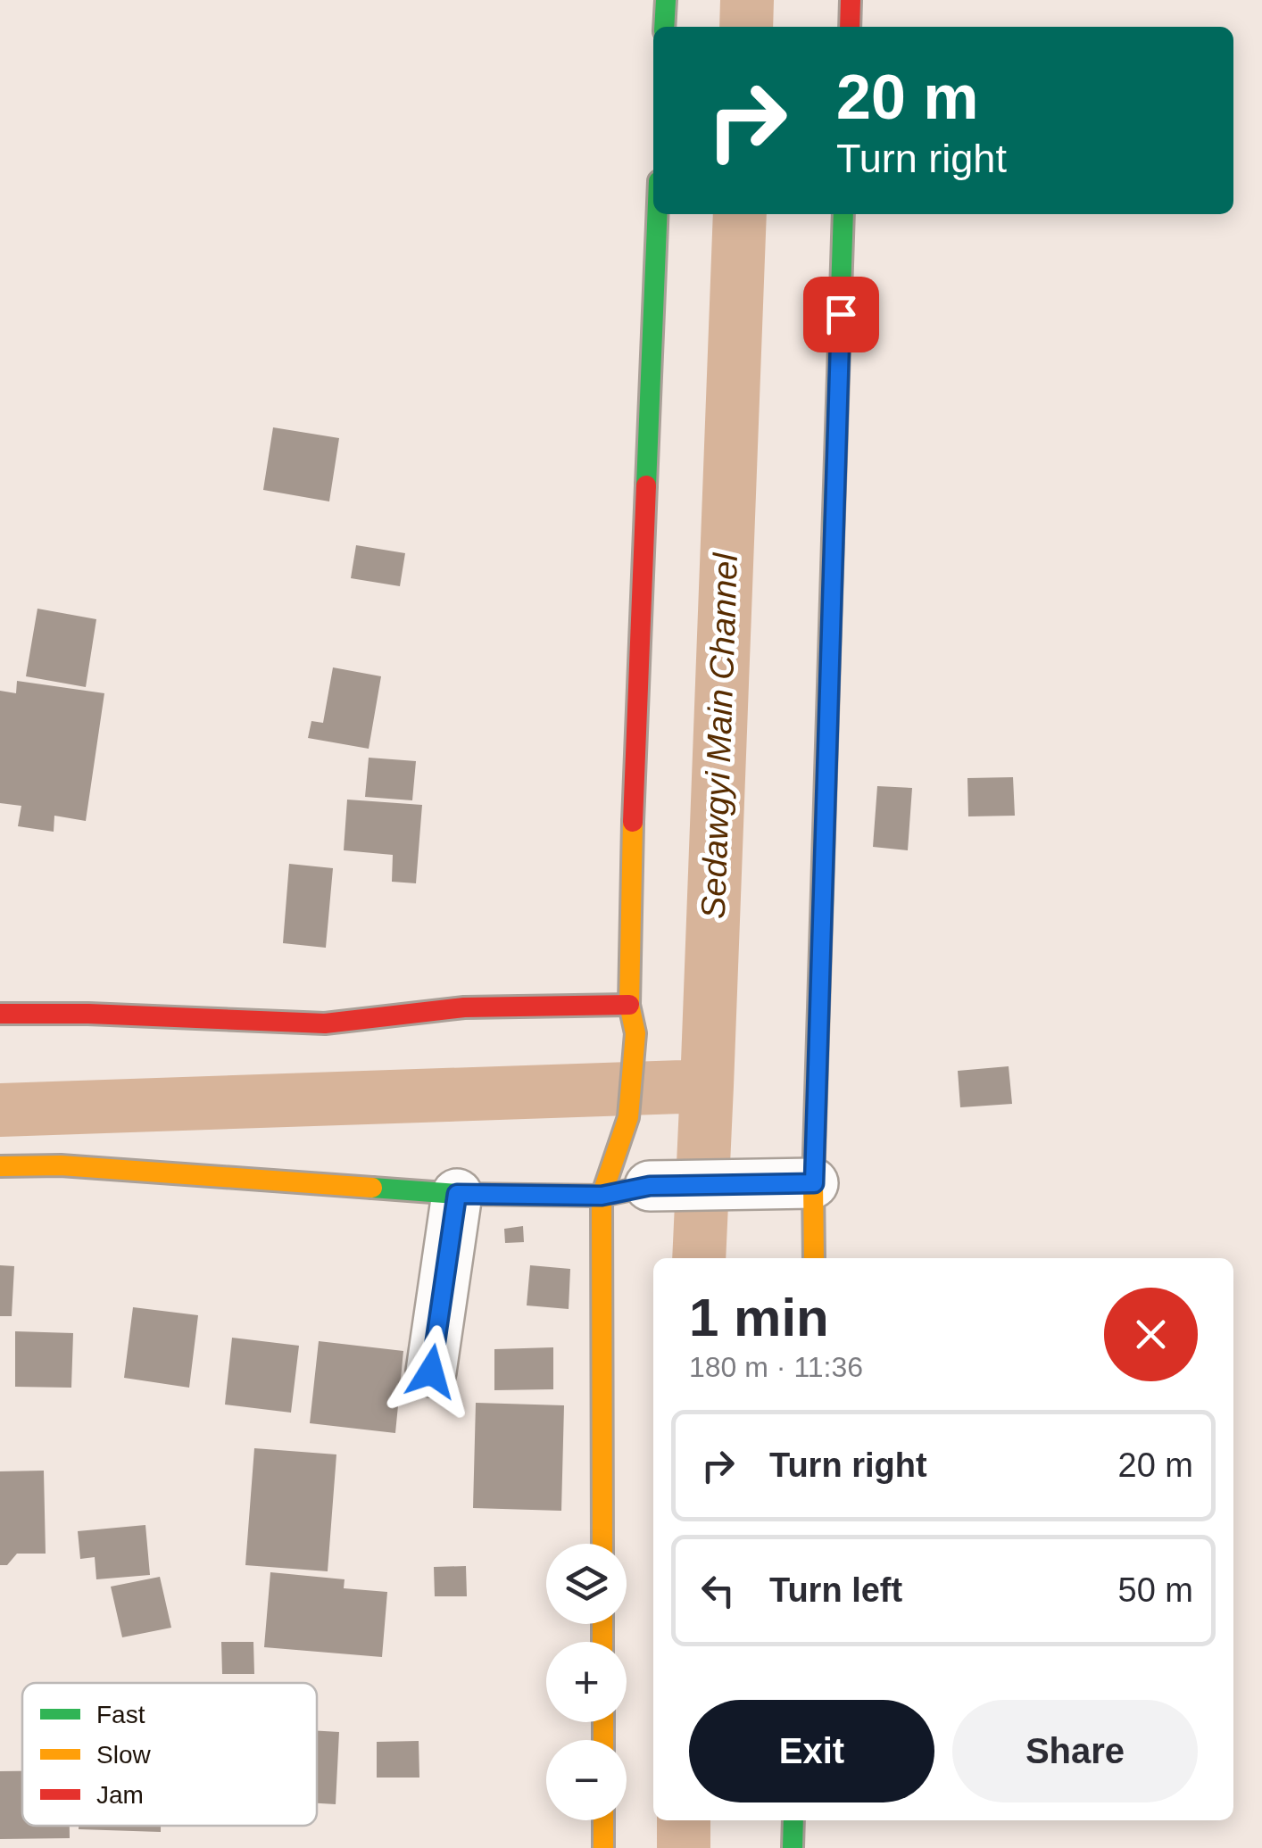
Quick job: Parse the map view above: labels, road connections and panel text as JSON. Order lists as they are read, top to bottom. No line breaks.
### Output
{"water":["Sedawgyi Main Channel"],"legend":["Fast","Slow","Jam"],"page":{"turn":["20 m","Turn right"],"heading":["1 min","180 m · 11:36"],"list":[{"name":"Turn right","value":"20 m"},{"name":"Turn left","value":"50 m"}],"map_buttons":["+","−"],"buttons":["Exit","Share"]}}
